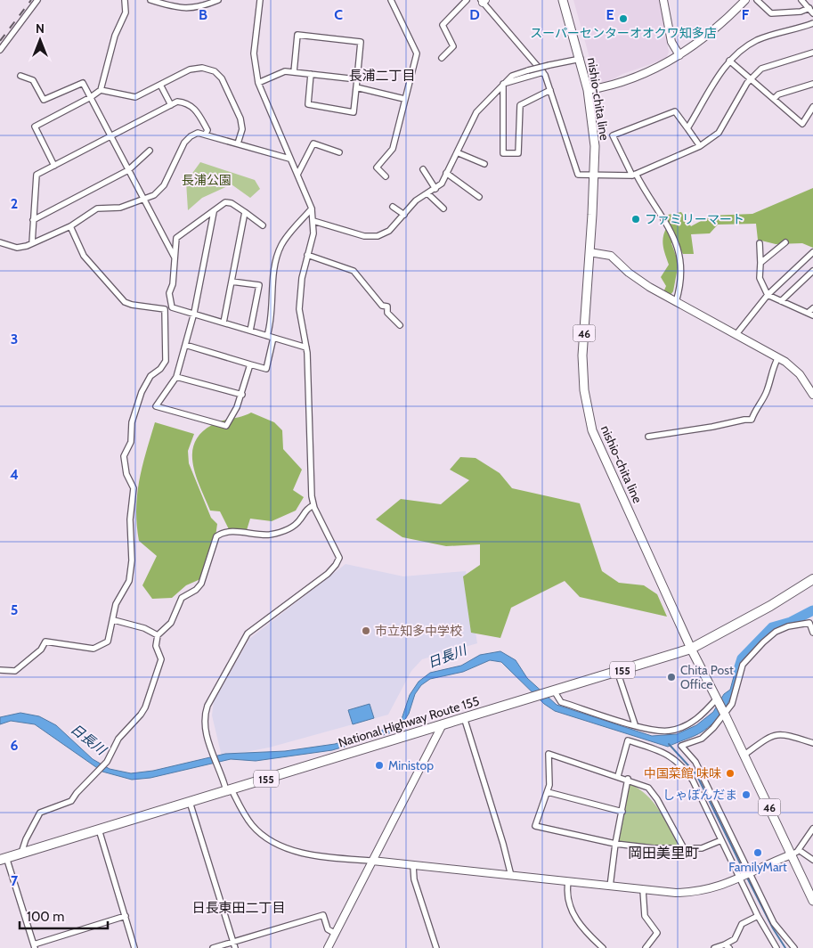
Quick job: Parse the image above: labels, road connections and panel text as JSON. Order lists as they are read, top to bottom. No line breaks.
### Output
{"streets":{"highway":["155","National Highway Route 155"],"main road":["nishio-chita line","46"]},"crossings":[["nishio-chita line","National Highway Route 155"]],"districts":["長浦二丁目","岡田美里町","日長東田二丁目"],"water":["日長川"],"parks":["長浦公園"],"places":["スーパーセンターオオクワ知多店","ファミリーマート","市立知多中学校","Chita Post Office","Ministop","中国菜館 味味","しゃぼんだま","FamilyMart"],"scale_bar":"100 m","north":"top","grid":{"columns":["B","C","D","E","F"],"rows":["2","3","4","5","6","7"]}}
